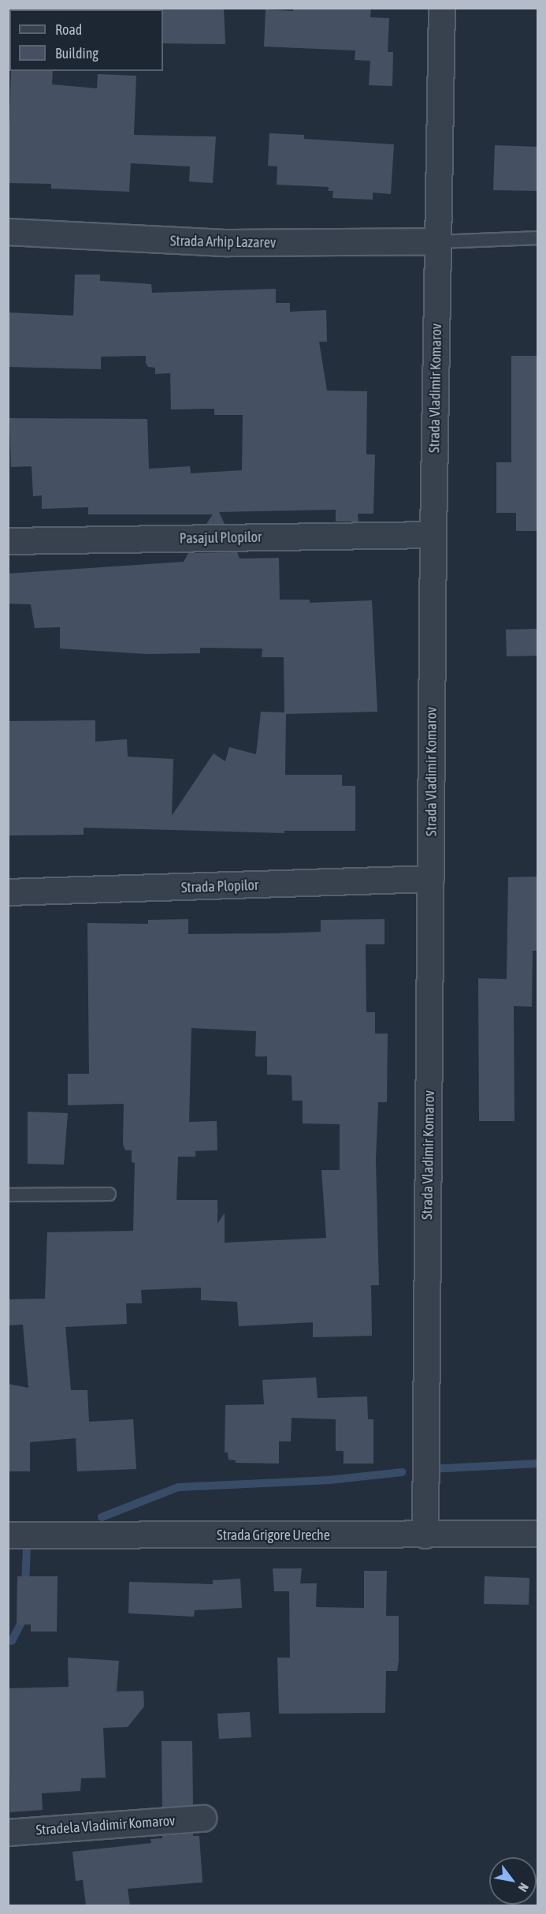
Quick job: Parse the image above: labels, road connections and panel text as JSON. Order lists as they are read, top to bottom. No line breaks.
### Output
{"streets":{"street":["Strada Arhip Lazarev","Strada Vladimir Komarov","Pasajul Plopilor","Strada Plopilor","Strada Grigore Ureche","Stradela Vladimir Komarov"]},"crossings":[["Strada Arhip Lazarev","Strada Vladimir Komarov"],["Strada Vladimir Komarov","Pasajul Plopilor"],["Strada Vladimir Komarov","Strada Plopilor"],["Strada Vladimir Komarov","Strada Grigore Ureche"]],"legend":["Road","Building"],"north":"bottom right"}
